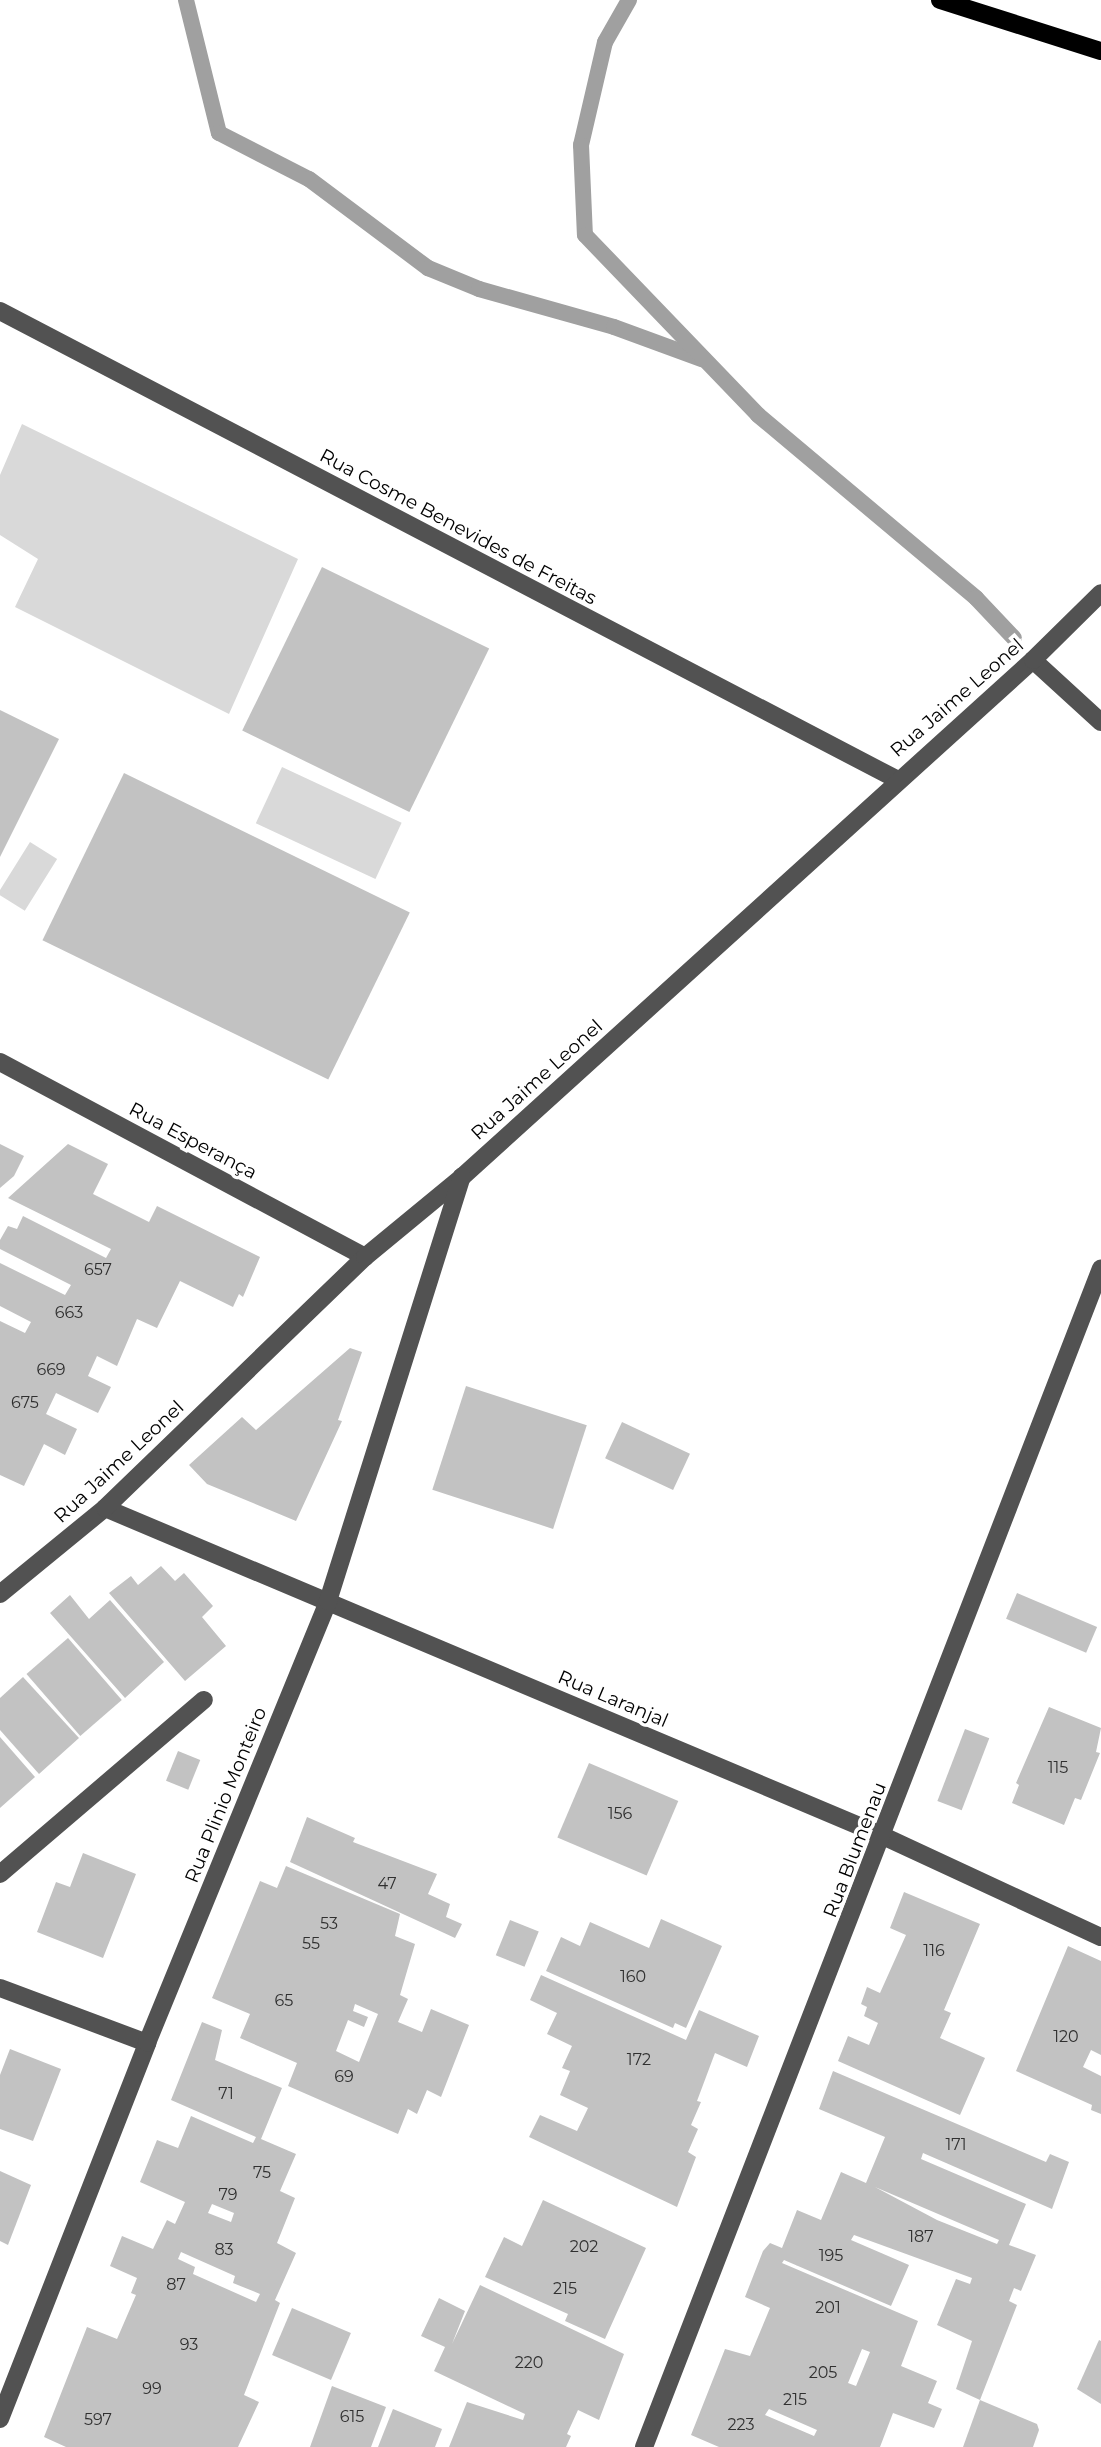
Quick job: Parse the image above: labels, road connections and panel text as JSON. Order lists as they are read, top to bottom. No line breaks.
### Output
{"streets":{"street":["Rua Cosme Benevides de Freitas","Rua Jaime Leonel","Rua Esperança","Rua Laranjal","Rua Plinio Monteiro","Rua Blumenau"]},"crossings":[["Rua Cosme Benevides de Freitas","Rua Jaime Leonel"],["Rua Jaime Leonel","Rua Esperança"],["Rua Jaime Leonel","Rua Laranjal"],["Rua Jaime Leonel","Rua Plinio Monteiro"],["Rua Laranjal","Rua Plinio Monteiro"],["Rua Laranjal","Rua Blumenau"]],"house_numbers":["657","663","669","675","115","156","47","53","55","116","160","65","120","172","69","71","171","75","79","187","202","83","195","87","215","201","93","220","205","99","215","615","597","223"]}
